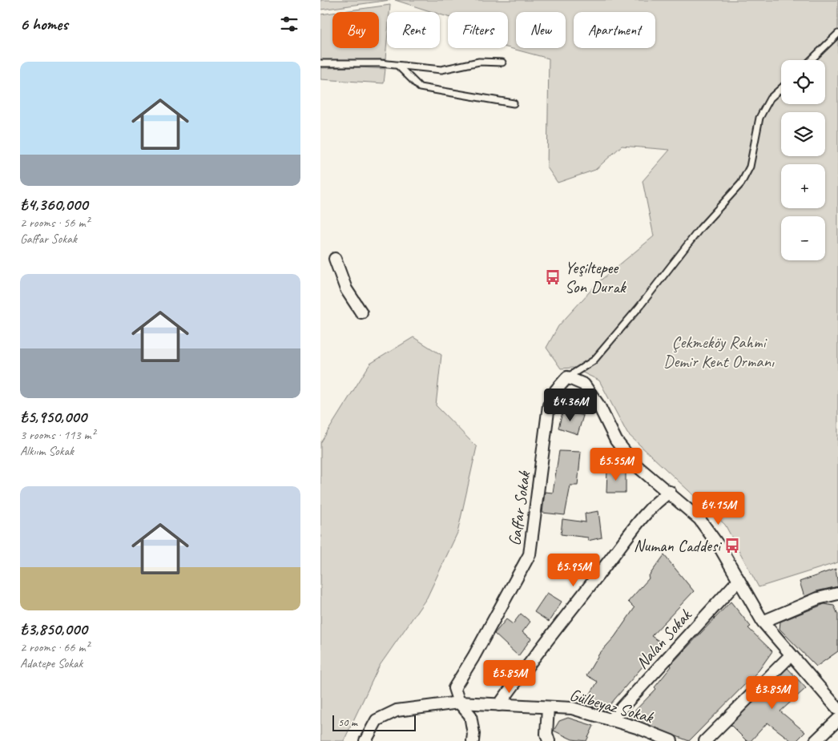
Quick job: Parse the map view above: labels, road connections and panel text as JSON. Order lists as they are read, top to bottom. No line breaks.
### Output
{"streets":{"street":["Gaffar Sokak","Nalan Sokak","Gülbeyaz Sokak"]},"crossings":[["Gaffar Sokak","Gülbeyaz Sokak"],["Nalan Sokak","Gülbeyaz Sokak"]],"parks":["Çekmeköy Rahmi Demir Kent Ormanı"],"places":{"bus stop":["Yeşiltepee Son Durak","Numan Caddesi"]},"scale_bar":"50 m","page":{"heading":"6 homes","chip":["Buy","Rent","Filters","New","Apartment"],"list":[{"name":"₺4,360,000","note":"2 rooms · 56 m² · Gaffar Sokak"},{"name":"₺5,950,000","note":"3 rooms · 113 m² · Alkıım Sokak"},{"name":"₺3,850,000","note":"2 rooms · 66 m² · Adatepe Sokak"}],"map_buttons":["+","−"],"price":["₺4.36M","₺5.55M","₺4.15M","₺5.95M","₺5.85M","₺3.85M"],"scale":"50 m"}}
